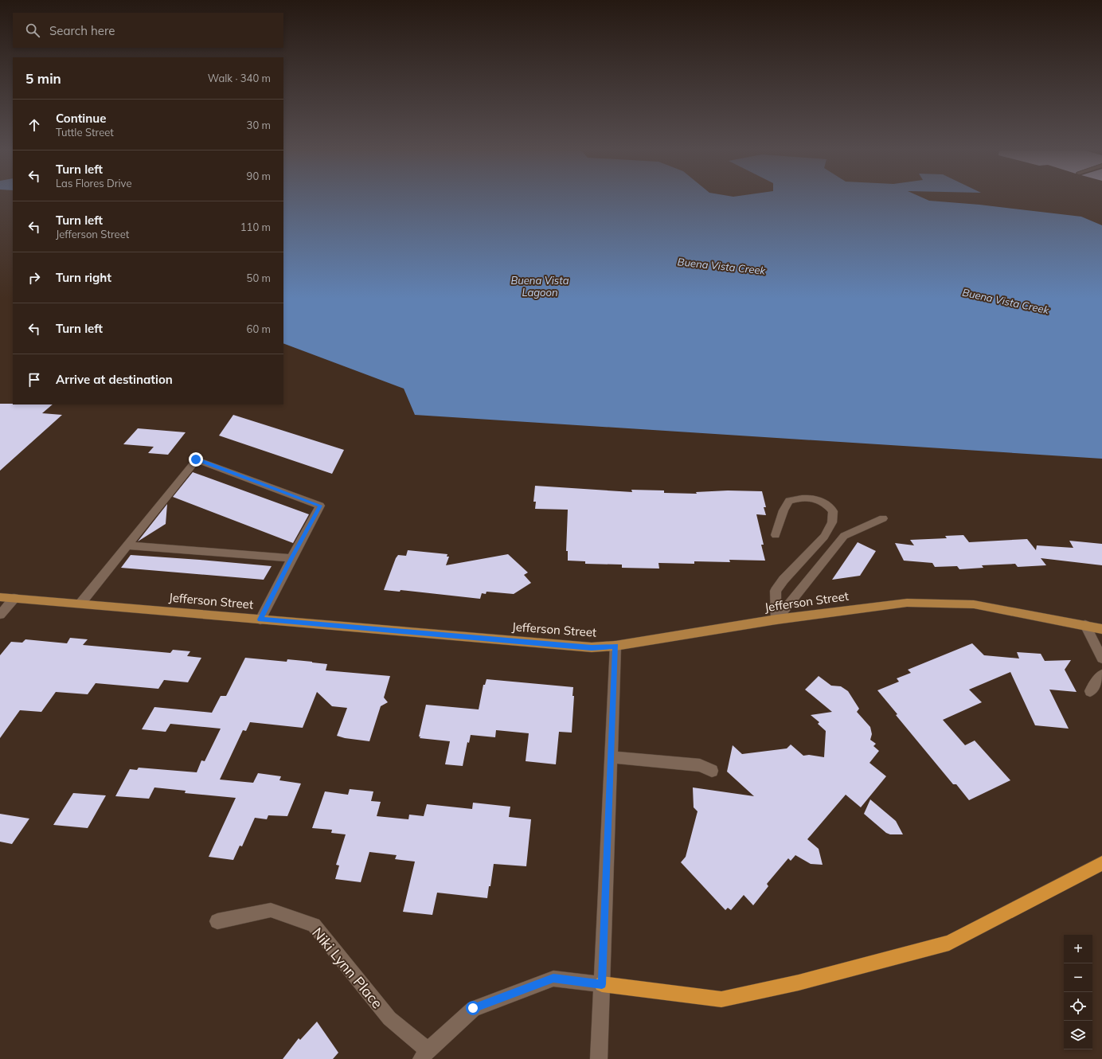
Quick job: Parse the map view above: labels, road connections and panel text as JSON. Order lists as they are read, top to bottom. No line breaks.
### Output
{"streets":{"main road":["Jefferson Street"],"street":["Niki Lynn Place"]},"water":["Buena Vista Creek","Buena Vista Lagoon"],"page":{"search":"Search here","heading":["5 min","Walk · 340 m"],"list":[["Continue","Tuttle Street","30 m"],["Turn left","Las Flores Drive","90 m"],["Turn left","Jefferson Street","110 m"],["Turn right","50 m"],["Turn left","60 m"],"Arrive at destination"],"map_buttons":["+","−"]}}
